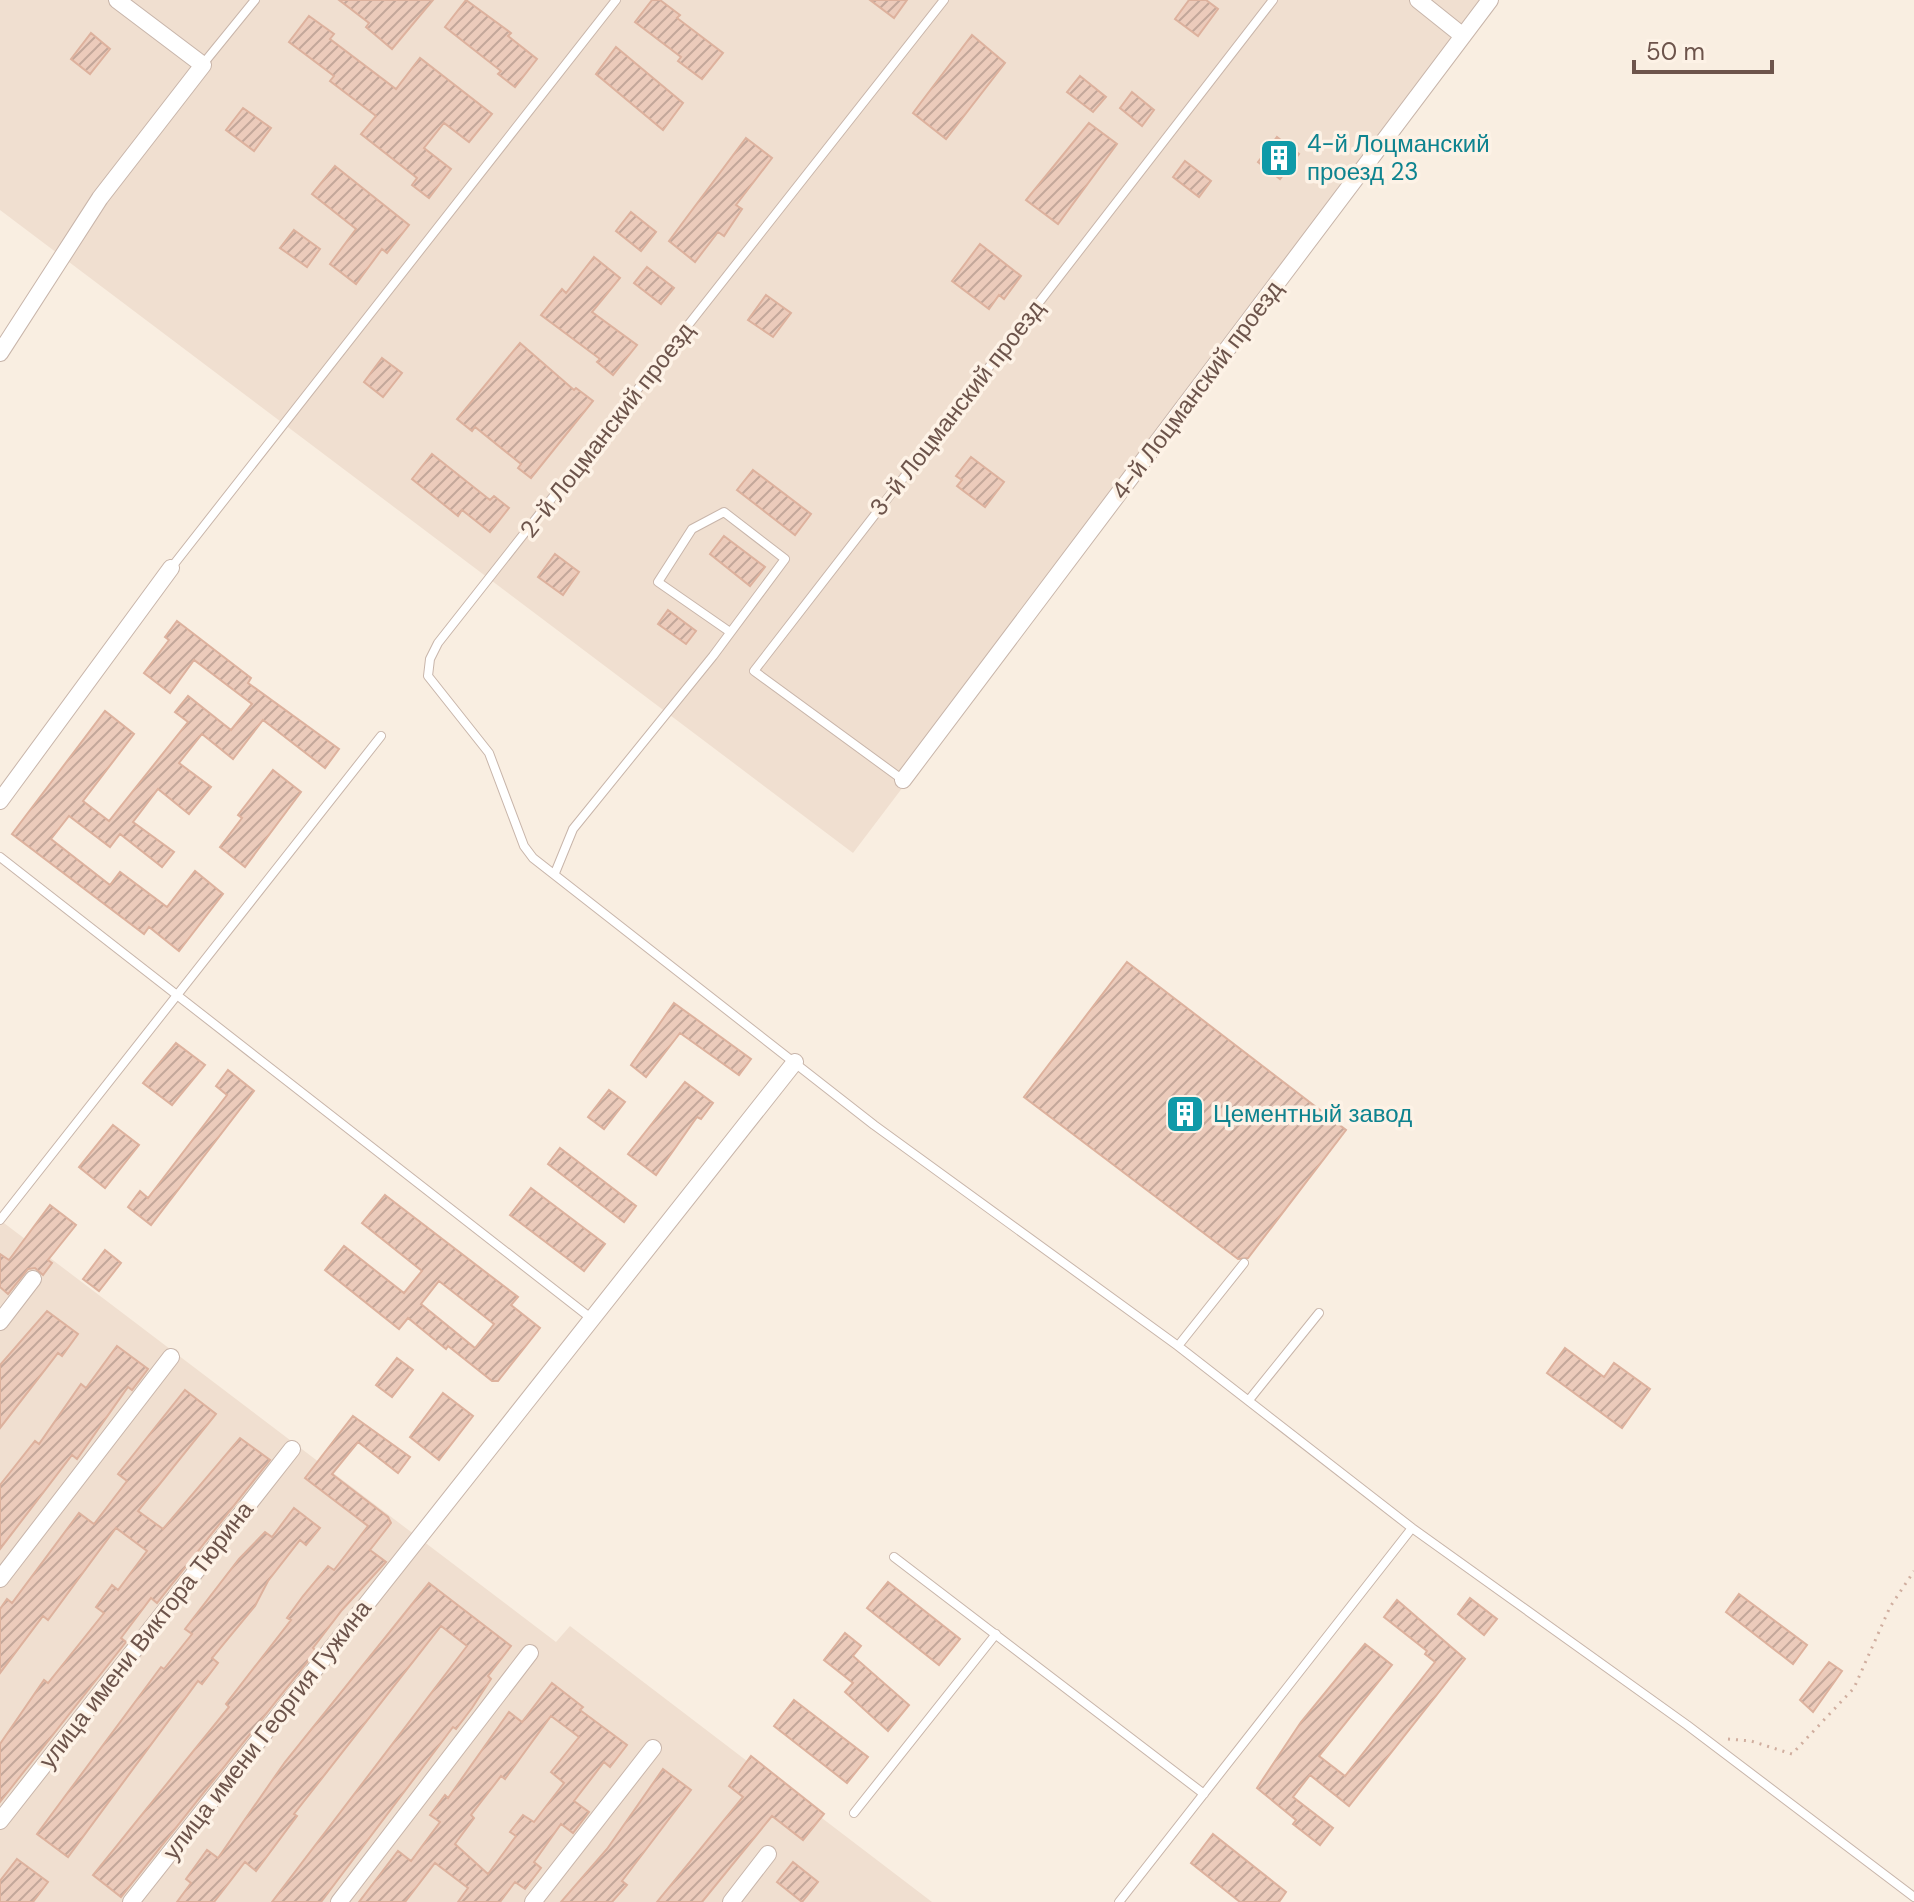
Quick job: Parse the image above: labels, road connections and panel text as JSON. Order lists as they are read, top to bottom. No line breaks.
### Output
{"streets":{"street":["4-й Лоцманский проезд","улица имени Виктора Тюрина","улица имени Георгия Гужина"],"lane":["3-й Лоцманский проезд","2-й Лоцманский проезд"]},"crossings":[["4-й Лоцманский проезд","3-й Лоцманский проезд"],["2-й Лоцманский проезд","улица имени Георгия Гужина"]],"places":{"building":["4-й Лоцманский проезд 23","Цементный завод"]},"scale_bar":"50 m"}
